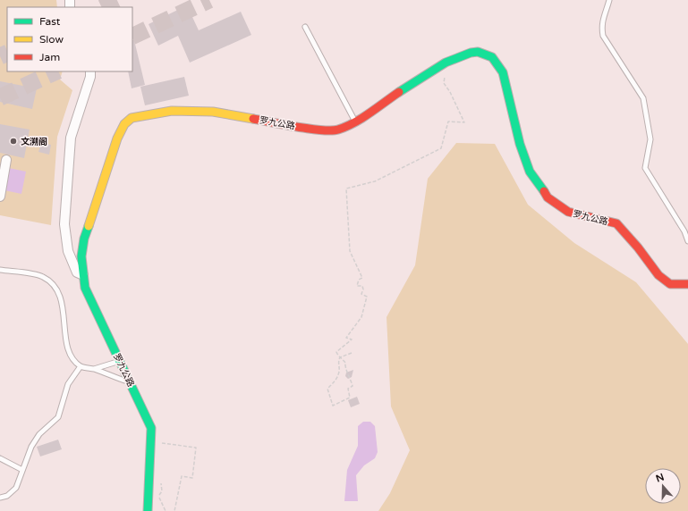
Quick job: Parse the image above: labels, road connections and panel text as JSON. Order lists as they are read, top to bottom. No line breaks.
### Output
{"streets":{"street":["罗九公路"]},"places":["文溯阁"],"legend":["Fast","Slow","Jam"],"north":"top"}
